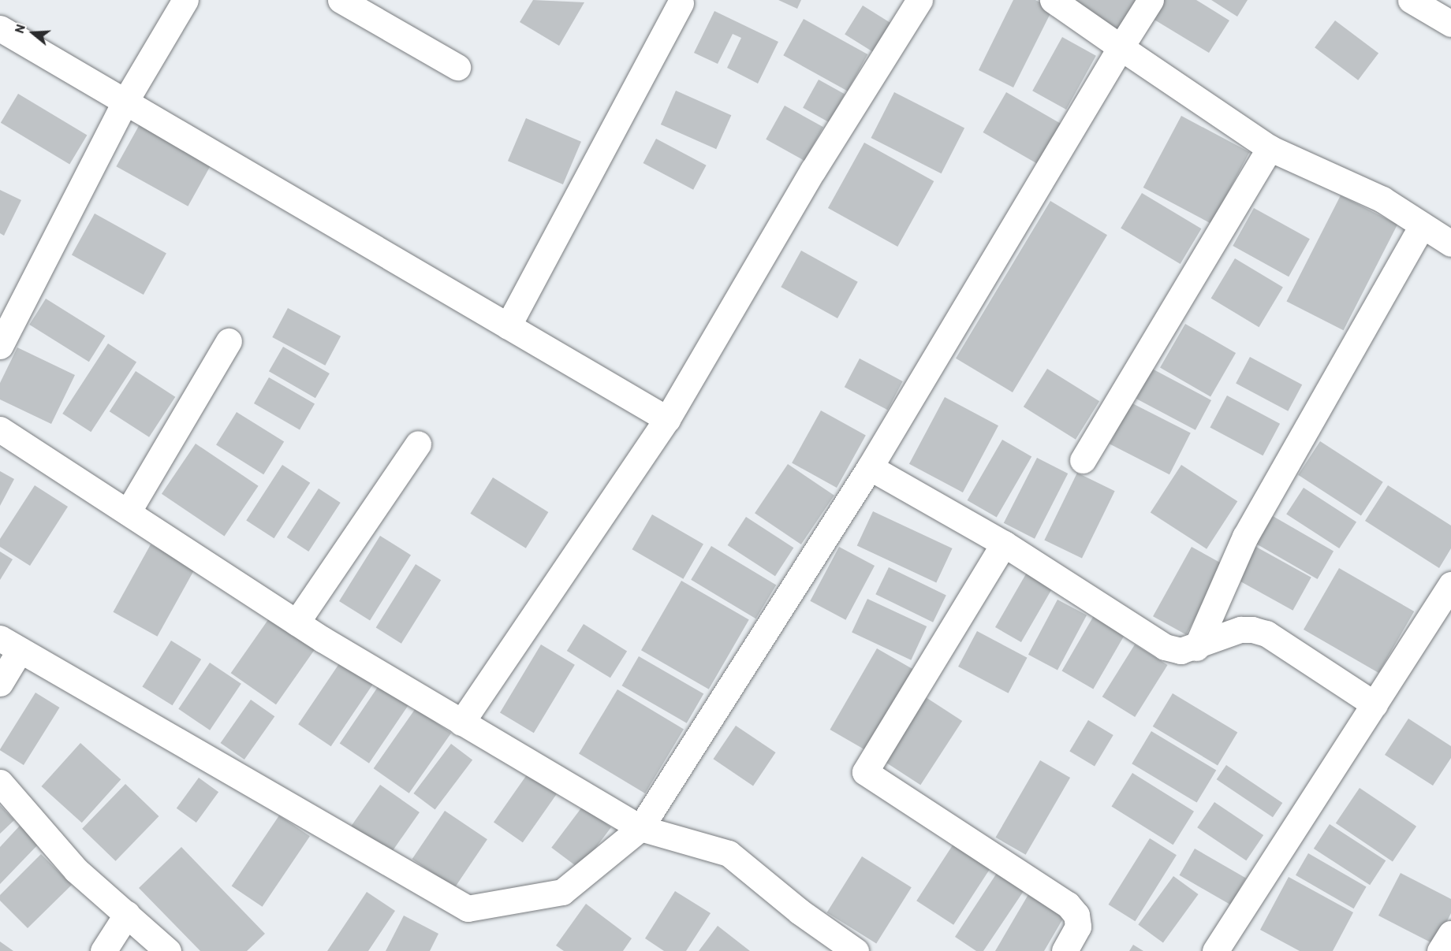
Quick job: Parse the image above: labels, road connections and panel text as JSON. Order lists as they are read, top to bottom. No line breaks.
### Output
{"north":"left"}
